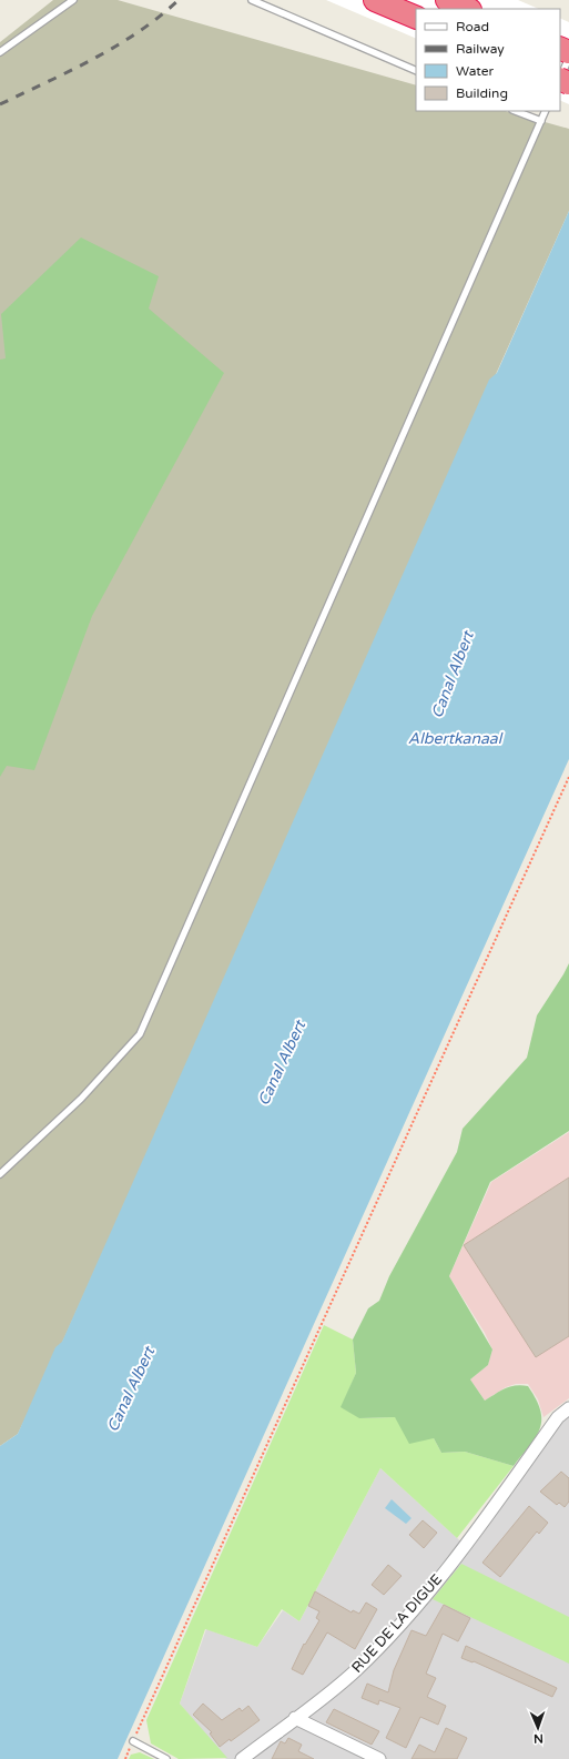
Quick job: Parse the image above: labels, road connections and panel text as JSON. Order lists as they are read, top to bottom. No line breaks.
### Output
{"streets":{"street":["RUE DE LA DIGUE"]},"water":["Canal Albert","Albertkanaal"],"legend":["Road","Railway","Water","Building"],"north":"bottom"}
